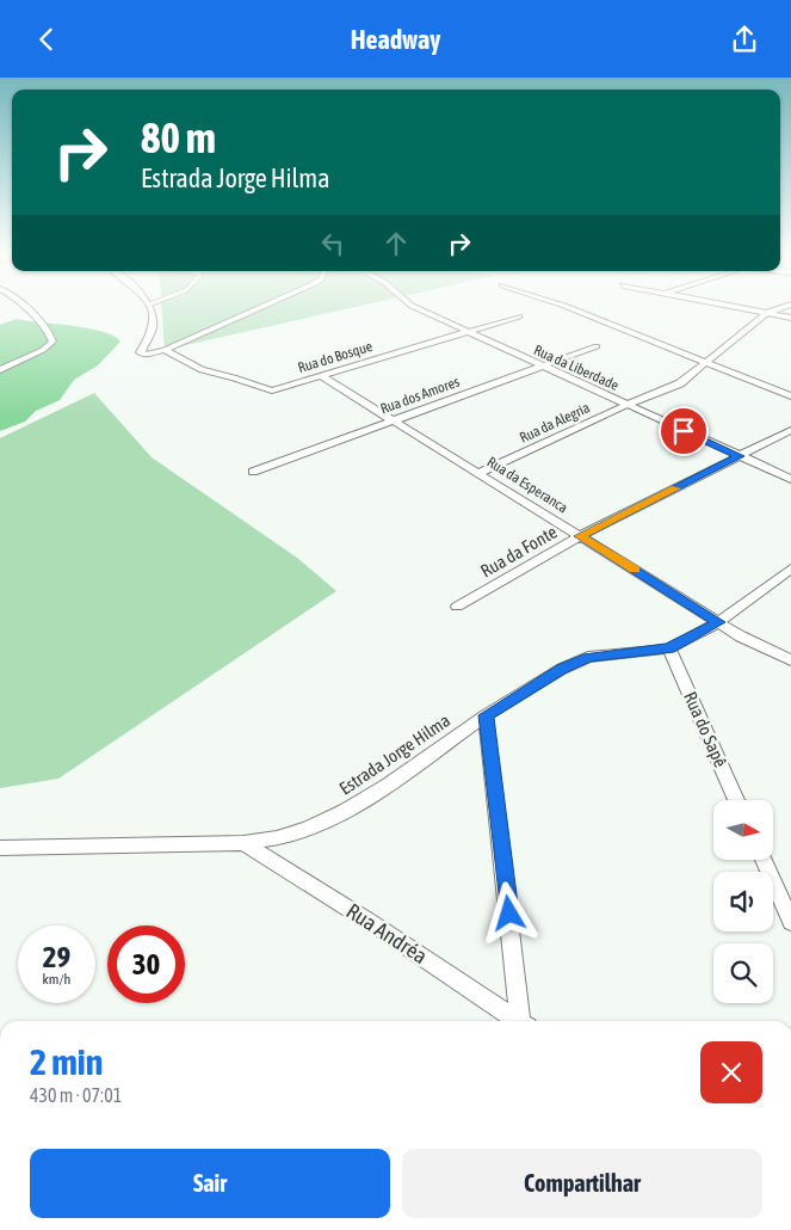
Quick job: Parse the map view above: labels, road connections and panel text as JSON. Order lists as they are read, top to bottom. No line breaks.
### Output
{"streets":{"street":["Rua do Bosque","Rua da Liberdade","Rua dos Amores","Rua da Alegria","Rua da Esperanca","Rua da Fonte","Rua do Sapê","Estrada Jorge Hilma","Rua Andréa"]},"crossings":[["Rua do Bosque","Rua da Liberdade"],["Rua do Bosque","Rua da Esperanca"],["Rua da Liberdade","Rua dos Amores"],["Rua da Liberdade","Rua da Alegria"],["Rua da Liberdade","Rua da Fonte"],["Rua dos Amores","Rua da Esperanca"],["Rua da Alegria","Rua da Esperanca"],["Rua da Esperanca","Rua da Fonte"],["Rua da Esperanca","Estrada Jorge Hilma"],["Rua do Sapê","Estrada Jorge Hilma"],["Estrada Jorge Hilma","Rua Andréa"]],"north":"right","page":{"header":"Headway","turn":["80 m","Estrada Jorge Hilma"],"speed":"29 km/h","limit":"30","heading":["2 min","430 m · 07:01"],"buttons":["Sair","Compartilhar"]}}
